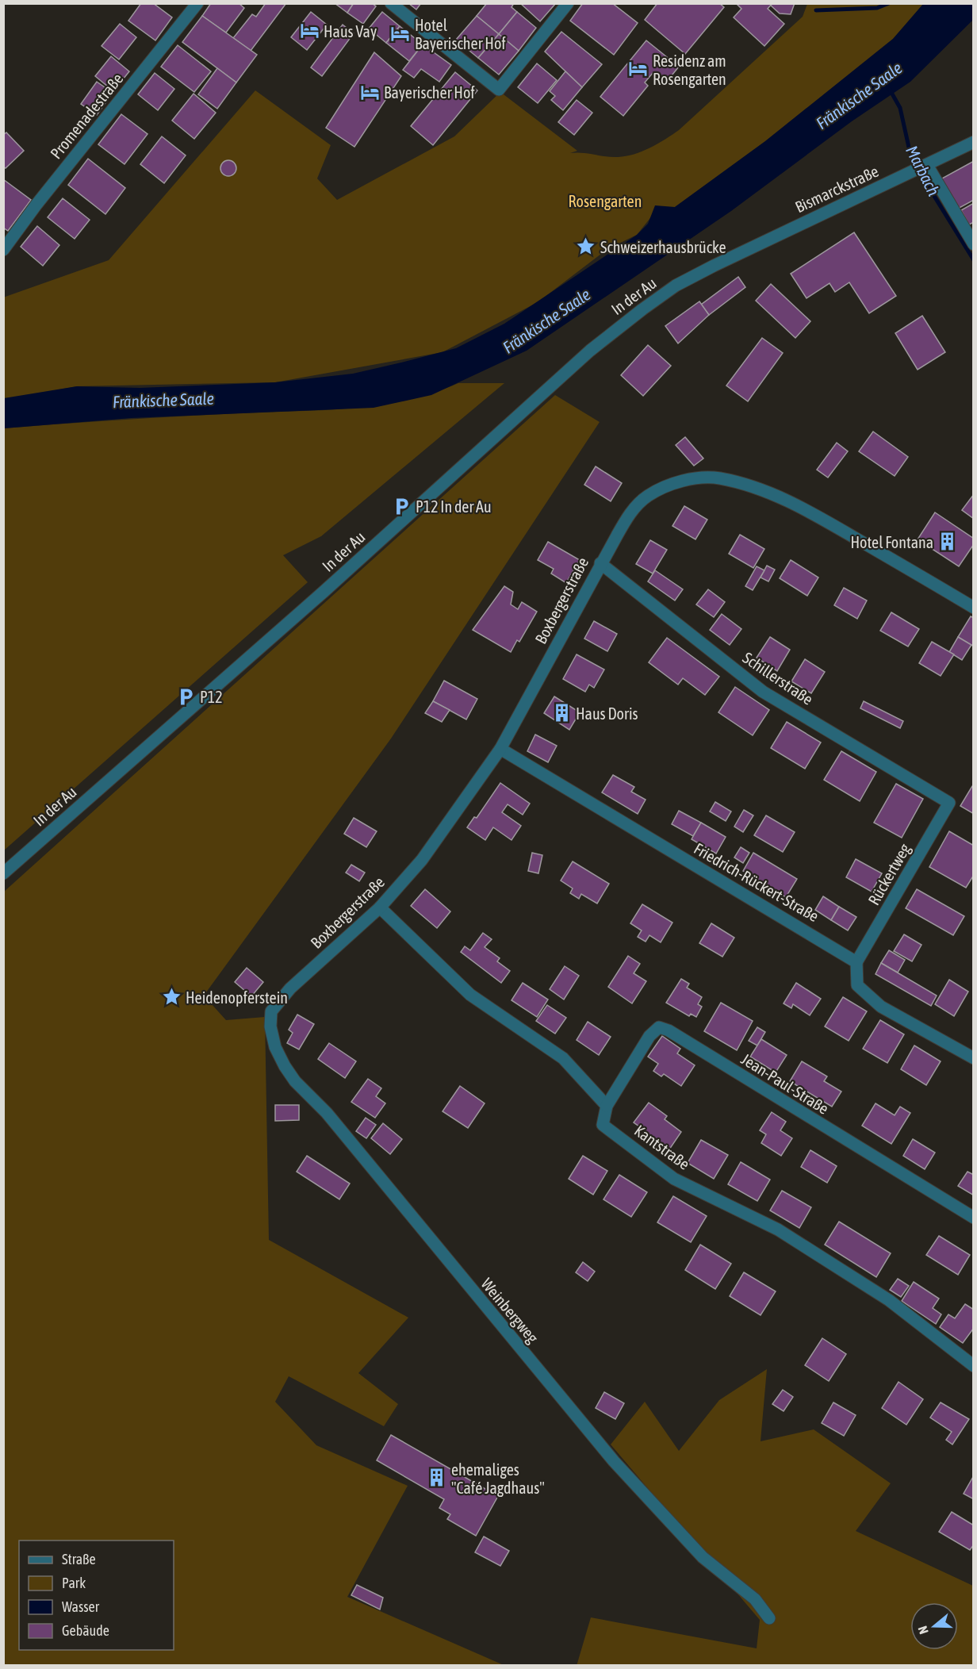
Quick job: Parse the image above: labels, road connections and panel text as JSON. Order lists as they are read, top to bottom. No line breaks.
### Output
{"streets":{"street":["Promenadestraße","Bismarckstraße","In der Au","Boxbergerstraße","Schillerstraße","Rückertweg","Friedrich-Rückert-Straße","Jean-Paul-Straße","Kantstraße","Weinbergweg"]},"crossings":[["Bismarckstraße","In der Au"],["Boxbergerstraße","Schillerstraße"],["Boxbergerstraße","Friedrich-Rückert-Straße"],["Boxbergerstraße","Weinbergweg"],["Schillerstraße","Rückertweg"],["Rückertweg","Friedrich-Rückert-Straße"],["Jean-Paul-Straße","Kantstraße"]],"water":["Fränkische Saale","Marbach"],"parks":["Rosengarten"],"places":{"hotel":["Haus Vay","Hotel Bayerischer Hof","Residenz am Rosengarten","Bayerischer Hof"],"place":["Schweizerhausbrücke","Heidenopferstein"],"parking":["P12 In der Au","P12"],"building":["Hotel Fontana","Haus Doris","ehemaliges \"Café Jagdhaus\""]},"legend":["Straße","Park","Wasser","Gebäude"],"north":"left"}
